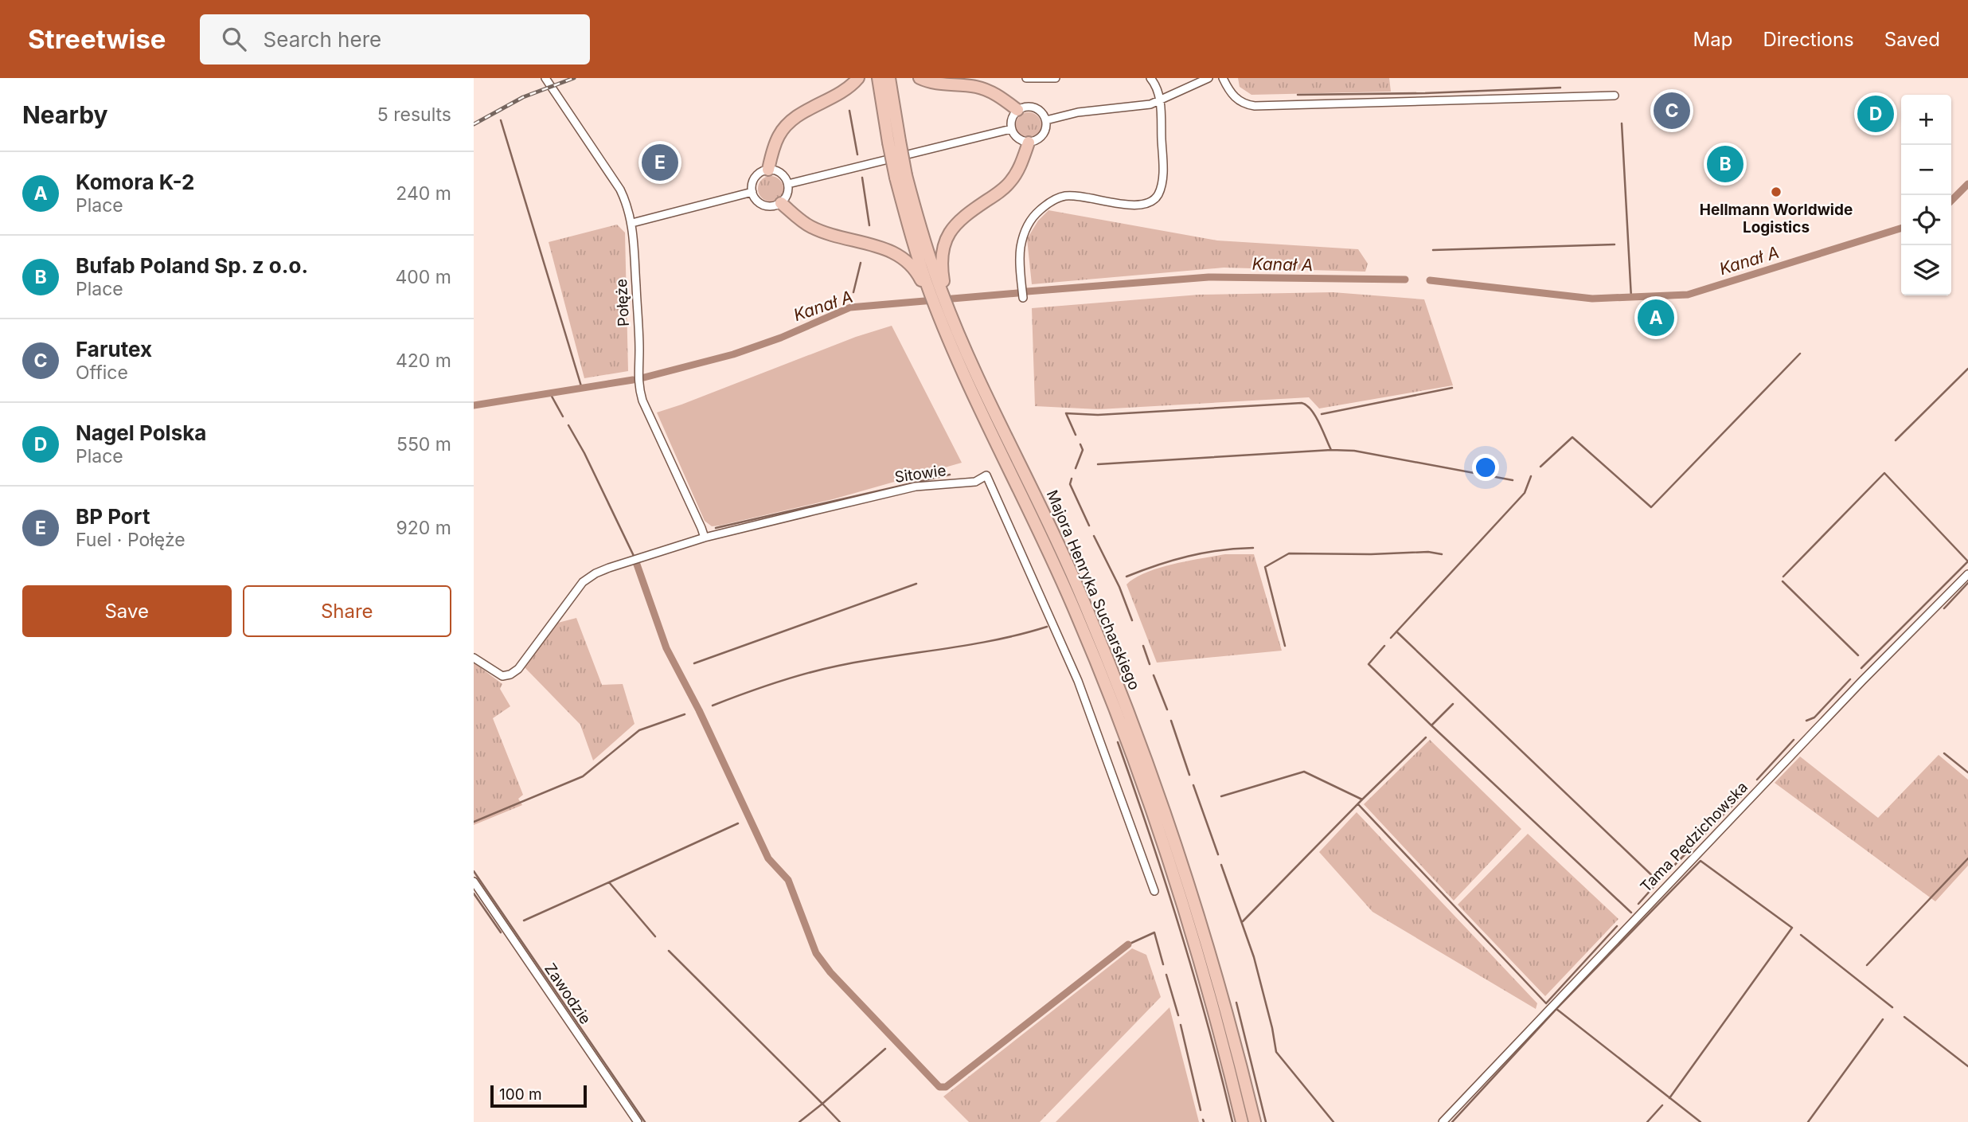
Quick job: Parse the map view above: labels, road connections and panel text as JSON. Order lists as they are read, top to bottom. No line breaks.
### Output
{"streets":{"highway":["Majora Henryka Sucharskiego"],"street":["Połęże","Sitowie","Tama Pędzichowska","Zawodzie"]},"crossings":[["Połęże","Sitowie"]],"water":["Kanał A"],"places":["Hellmann Worldwide Logistics"],"scale_bar":"100 m","page":{"header":"Streetwise","search":"Search here","nav":["Map","Directions","Saved"],"heading":["Nearby","5 results"],"pins":["C","D","E","B","A"],"map_buttons":["+","−"],"list":[{"mark":"A","name":"Komora K-2","note":"Place","value":"240 m"},{"mark":"B","name":"Bufab Poland Sp. z o.o.","note":"Place","value":"400 m"},{"mark":"C","name":"Farutex","note":"Office","value":"420 m"},{"mark":"D","name":"Nagel Polska","note":"Place","value":"550 m"},{"mark":"E","name":"BP Port","note":"Fuel · Połęże","value":"920 m"}],"buttons":["Save","Share"],"scale":"100 m"}}
